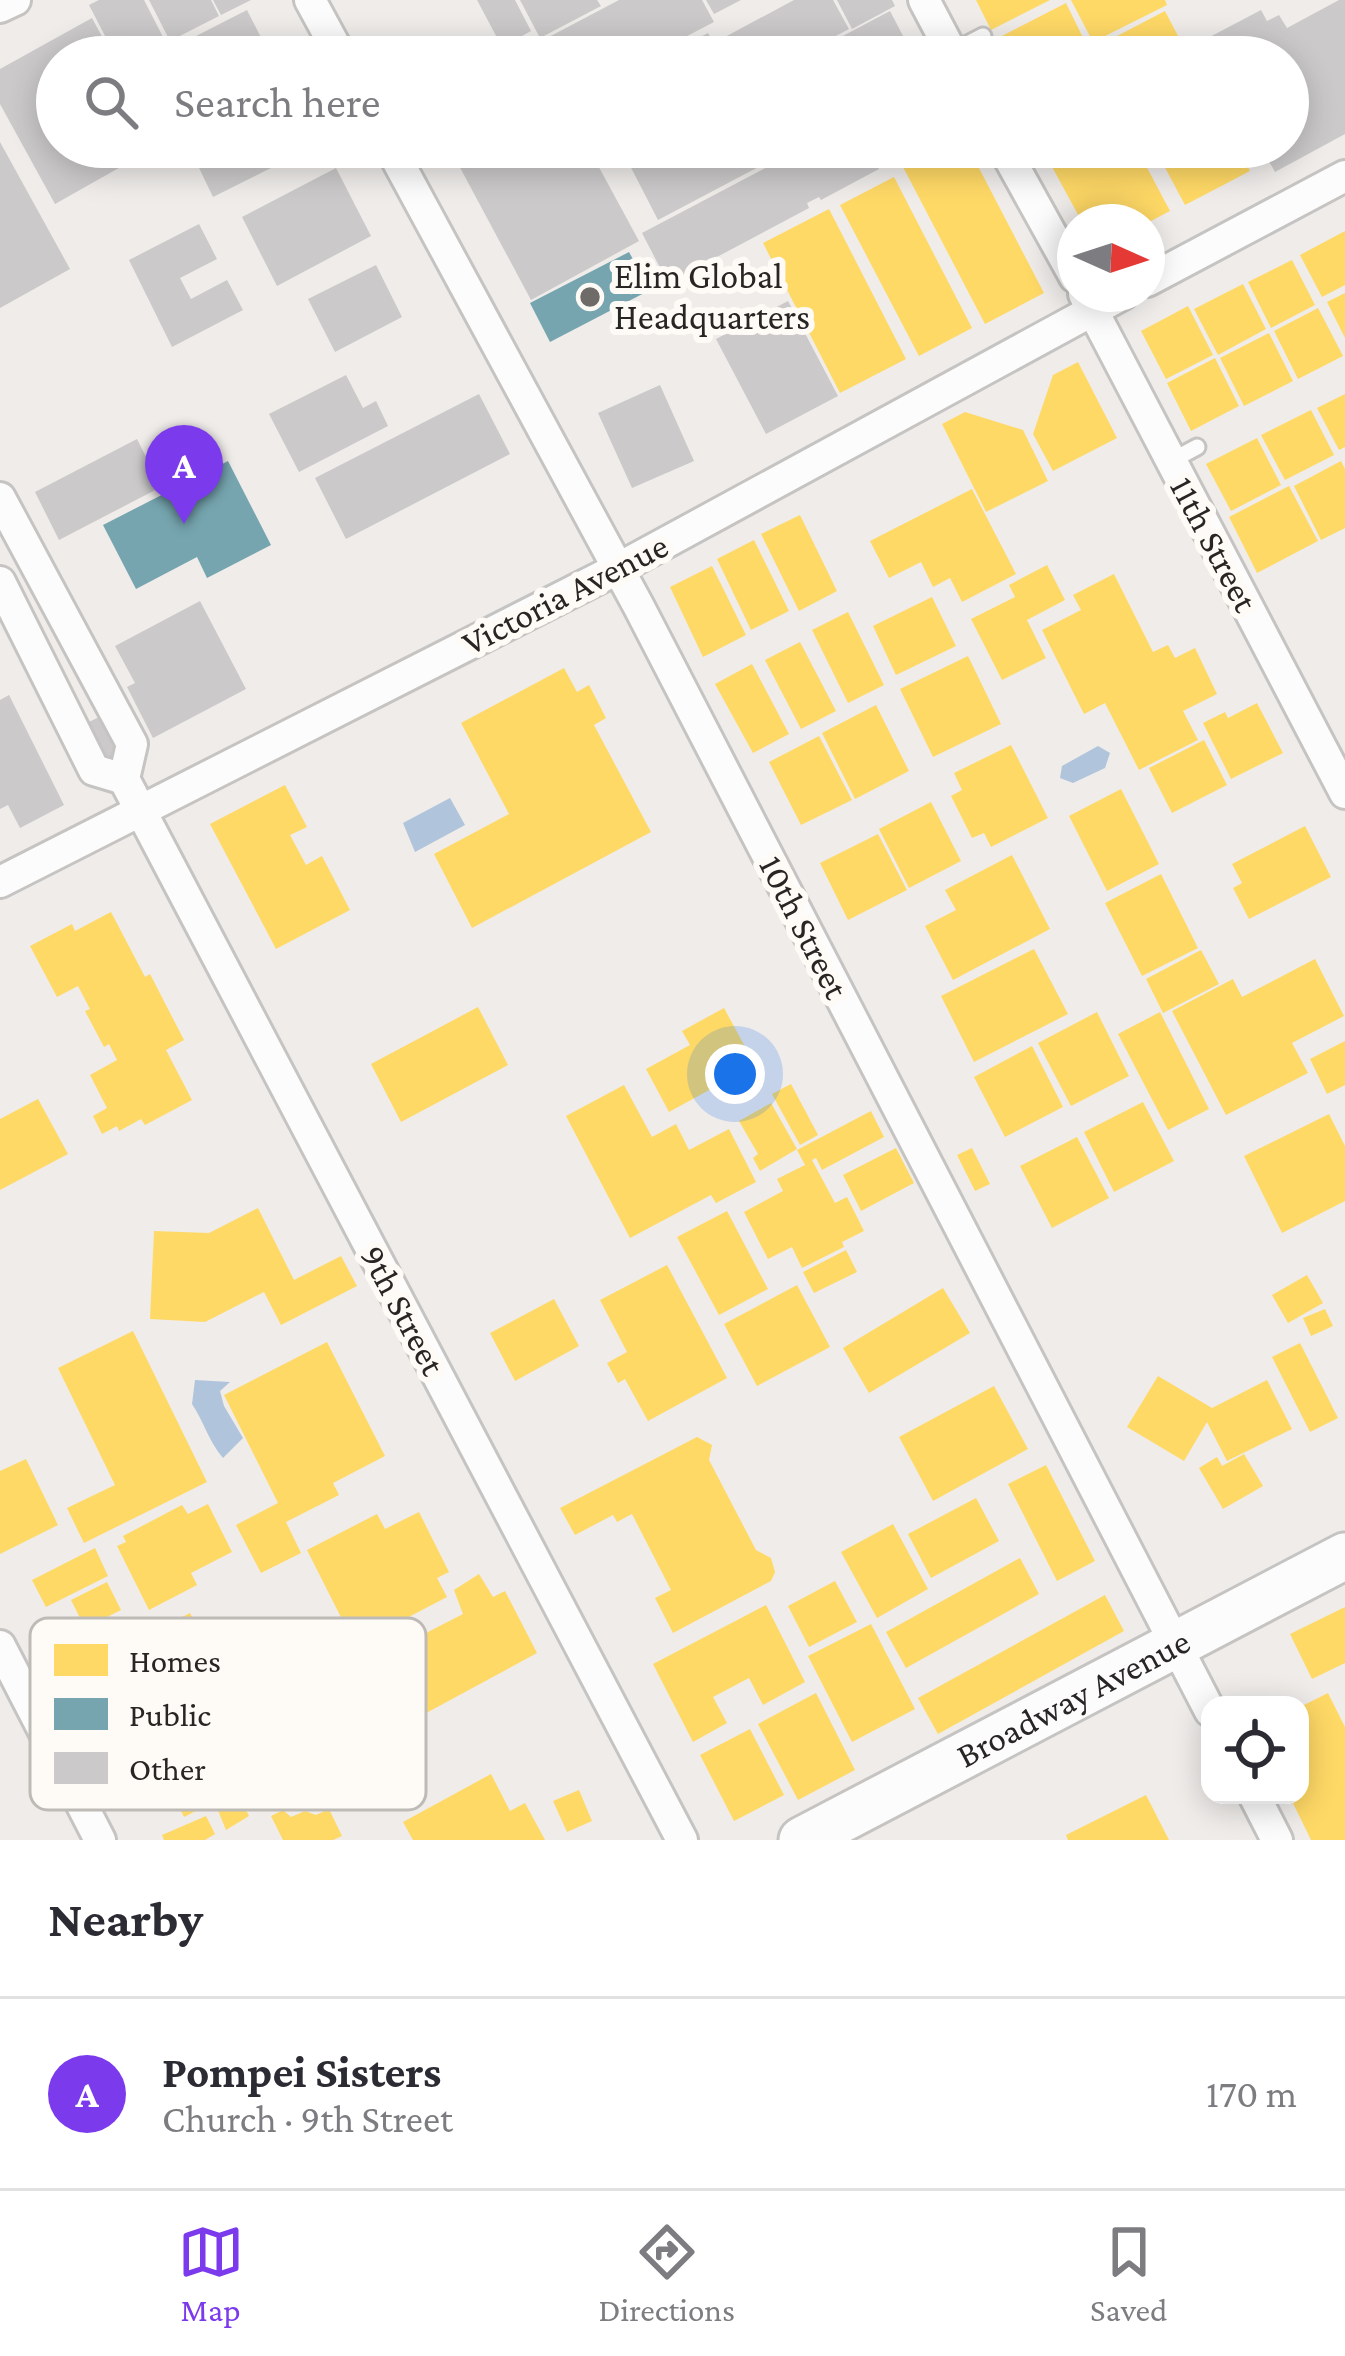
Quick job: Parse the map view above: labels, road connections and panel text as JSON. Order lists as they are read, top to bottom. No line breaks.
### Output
{"streets":{"street":["11th Street","Victoria Avenue","10th Street","9th Street","Broadway Avenue"]},"crossings":[["Victoria Avenue","10th Street"],["Victoria Avenue","9th Street"],["10th Street","Broadway Avenue"]],"places":["Elim Global Headquarters"],"legend":["Homes","Public","Other"],"north":"right","page":{"search":"Search here","pins":"A","heading":"Nearby","list":[{"mark":"A","name":"Pompei Sisters","note":"Church · 9th Street","value":"170 m"}],"nav":["Map","Directions","Saved"]}}
